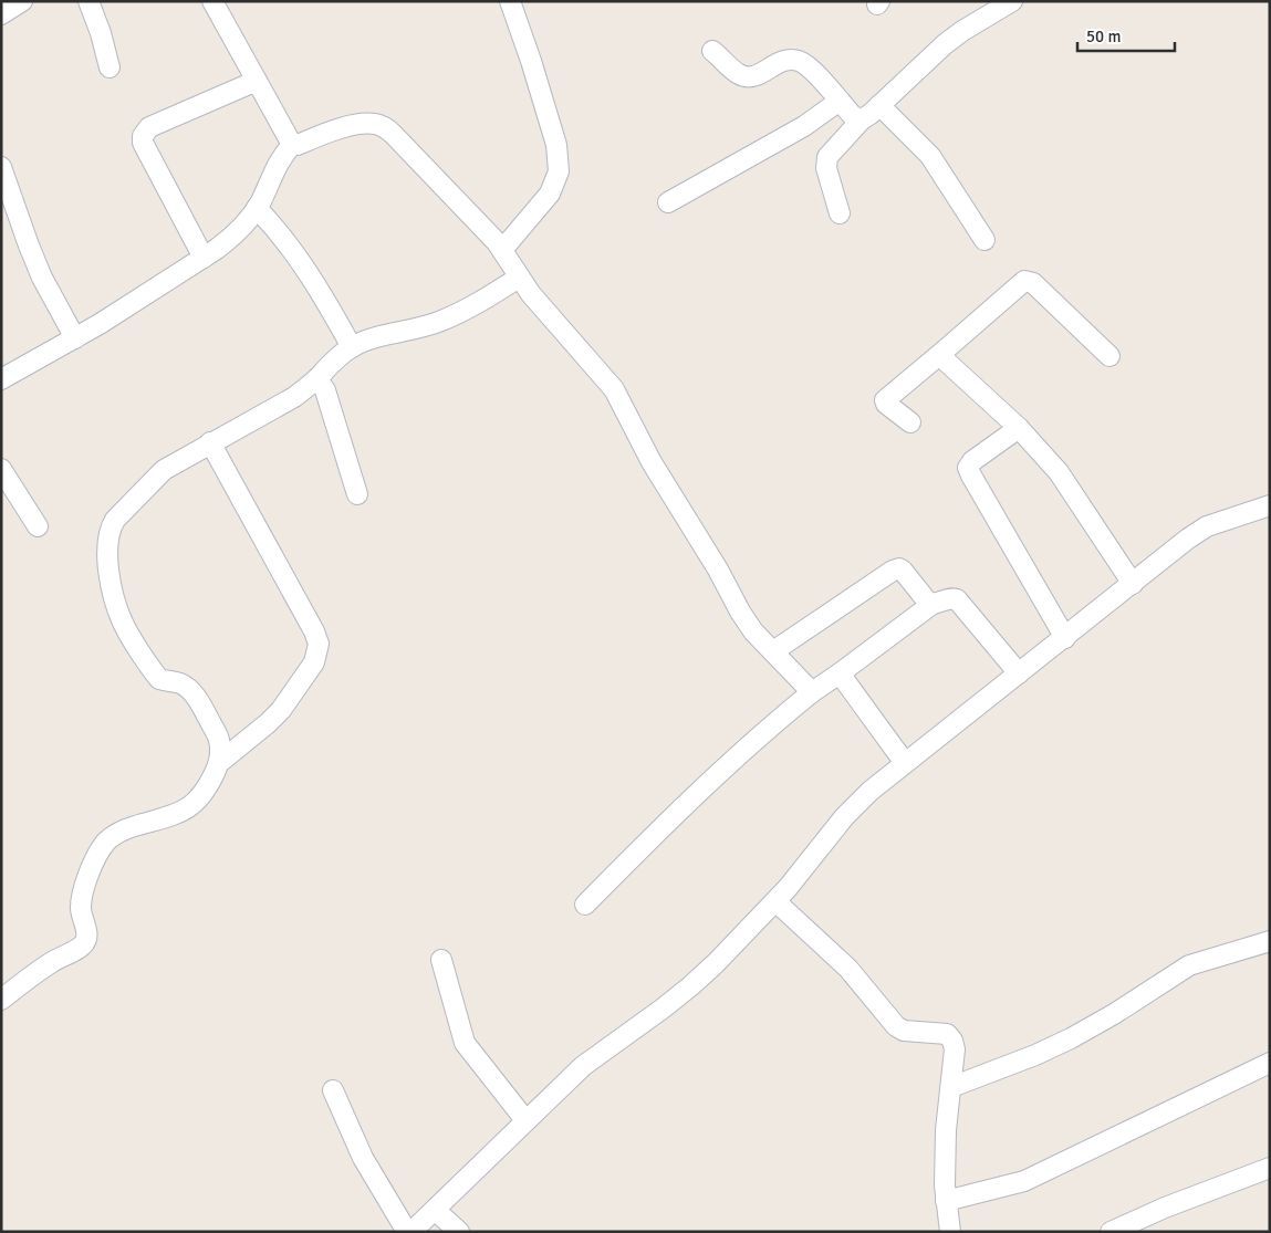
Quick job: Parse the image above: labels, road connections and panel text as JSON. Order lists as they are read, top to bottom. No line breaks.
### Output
{"scale_bar":"50 m"}
